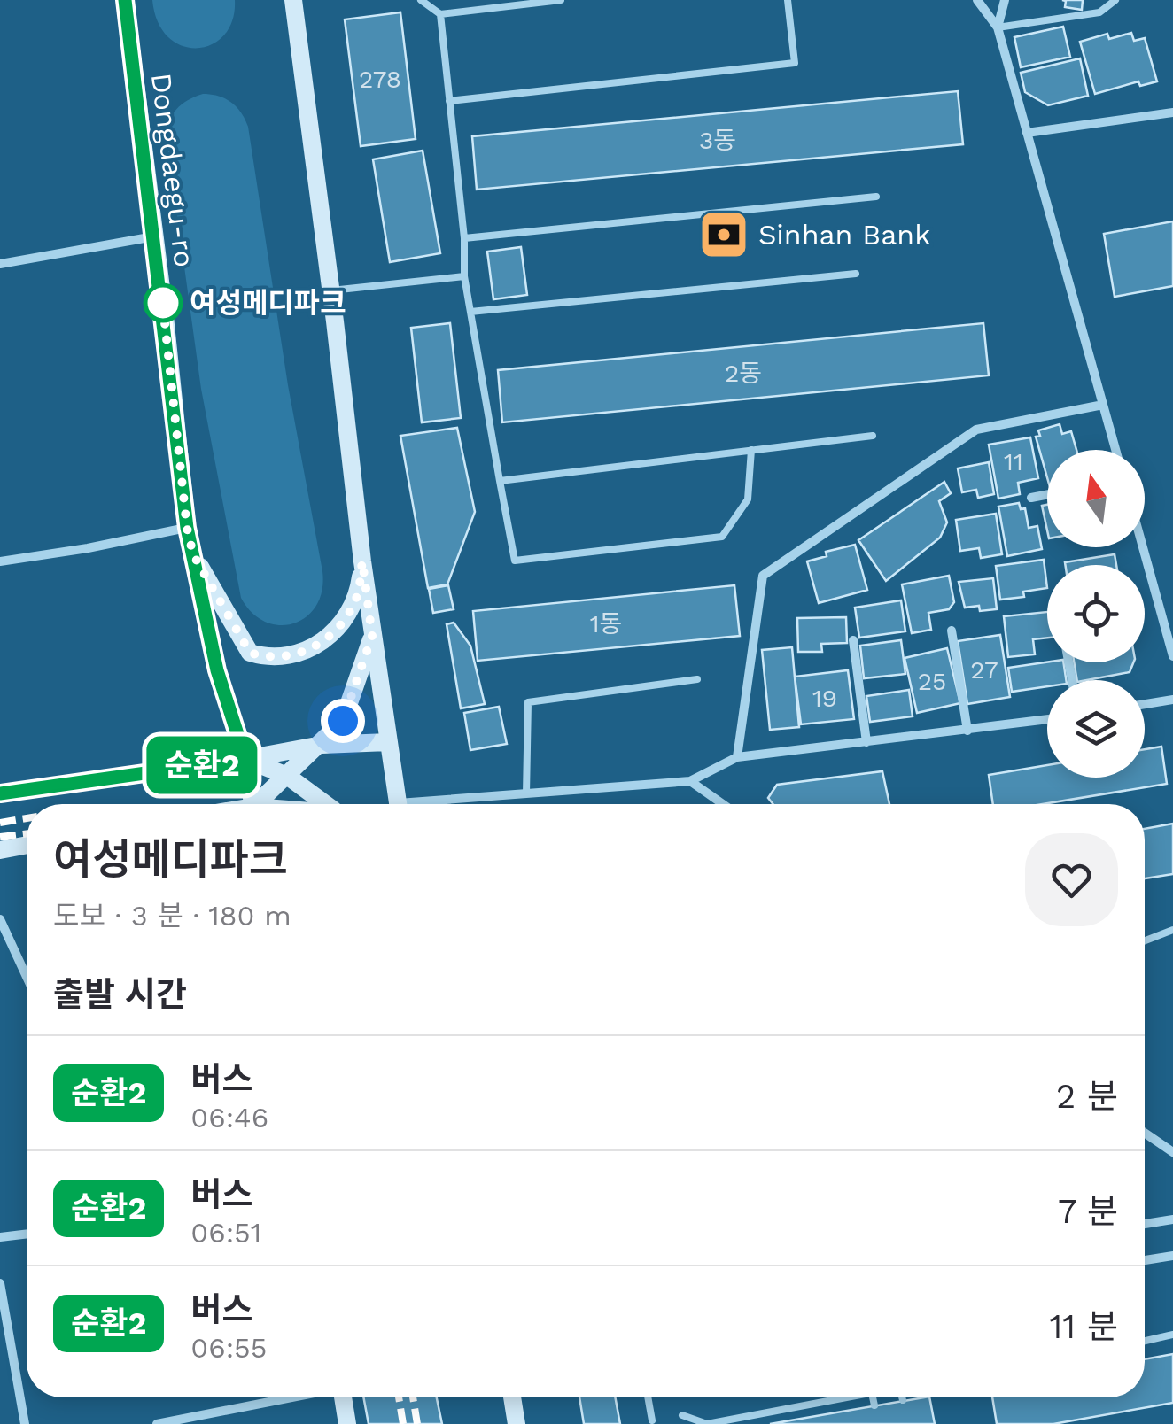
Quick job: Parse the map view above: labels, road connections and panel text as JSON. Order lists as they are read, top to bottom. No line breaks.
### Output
{"streets":{"main road":["Dongdaegu-ro"]},"places":{"bank":["Sinhan Bank"],"other":["여성메디파크"]},"lines":["bus line 순환2"],"house_numbers":["278","3동","2동","11","1동","27","25","19"],"north":"top","page":{"on_map":"순환2","heading":[["여성메디파크","도보 · 3 분 · 180 m"],"출발 시간"],"list":[{"mark":"순환2","name":"버스","note":"06:46","value":"2 분"},{"mark":"순환2","name":"버스","note":"06:51","value":"7 분"},{"mark":"순환2","name":"버스","note":"06:55","value":"11 분"}]}}
